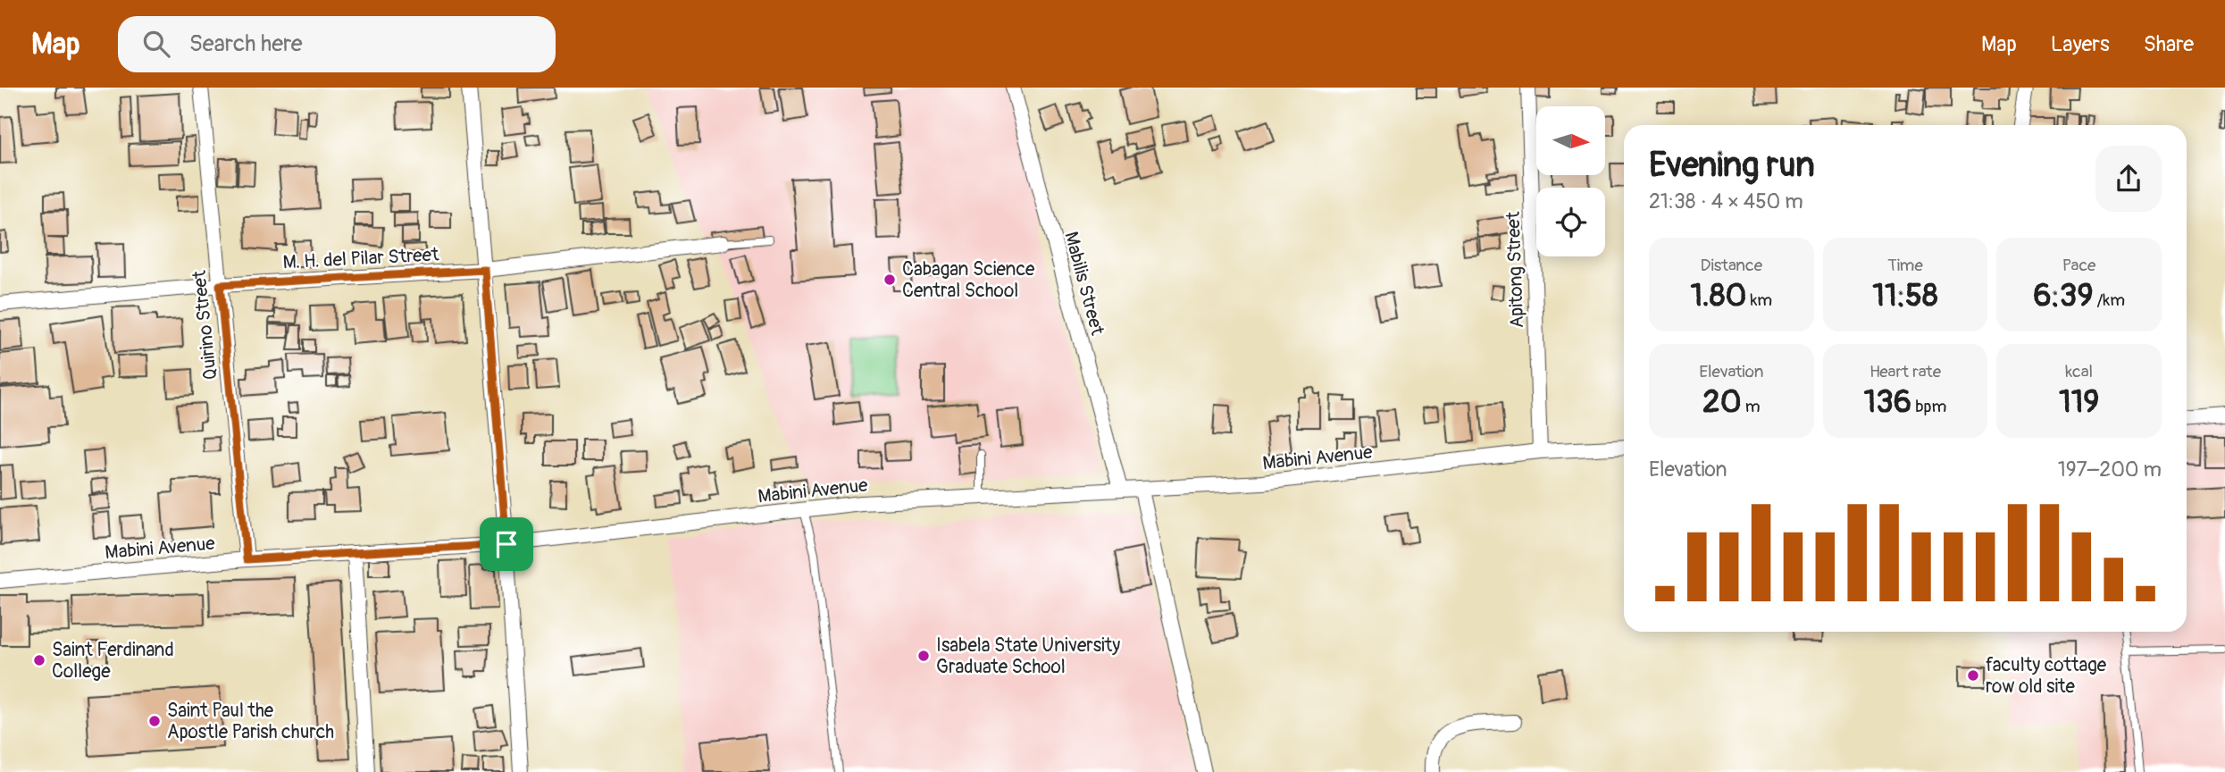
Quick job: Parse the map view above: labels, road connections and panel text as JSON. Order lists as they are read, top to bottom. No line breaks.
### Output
{"streets":{"street":["M. H. del Pilar Street","Apitong Street","Mabilis Street","Quirino Street","Mabini Avenue"]},"crossings":[["M. H. del Pilar Street","Quirino Street"],["Apitong Street","Mabini Avenue"],["Mabilis Street","Mabini Avenue"],["Quirino Street","Mabini Avenue"]],"places":["Cabagan Science Central School","Isabela State University Graduate School","Saint Ferdinand College","faculty cottage row old site","Saint Paul the Apostle Parish church"],"north":"right","page":{"header":"Map","search":"Search here","nav":["Map","Layers","Share"],"heading":["Evening run","21:38 · 4 × 450 m"],"stats":[["Distance","1.80 km"],["Time","11:58"],["Pace","6:39 /km"],["Elevation","20 m"],["Heart rate","136 bpm"],["kcal","119"]],"chart":["Elevation","197–200 m"]}}
